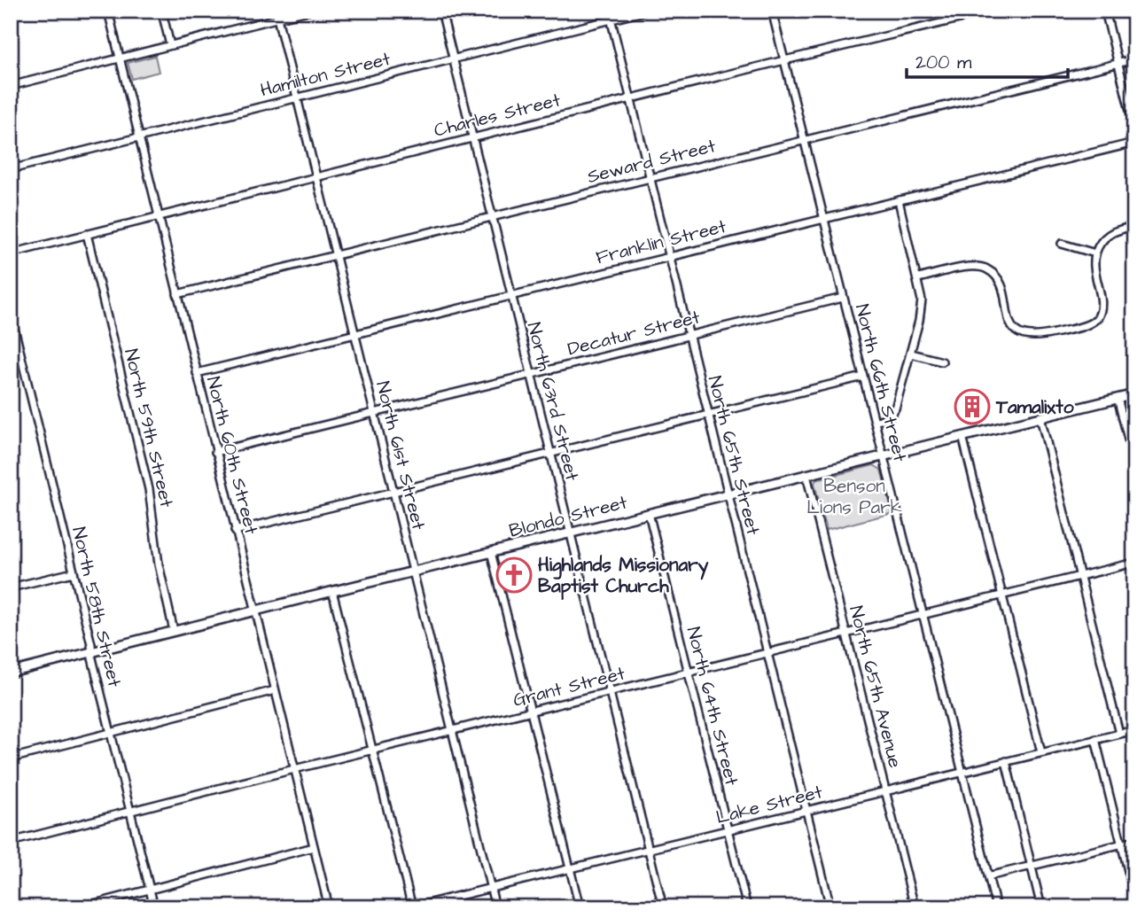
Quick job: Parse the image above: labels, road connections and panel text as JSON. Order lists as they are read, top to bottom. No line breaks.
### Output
{"streets":{"main road":["Blondo Street"],"street":["Hamilton Street","Charles Street","Seward Street","Franklin Street","Decatur Street","North 66th Street","North 63rd Street","North 59th Street","North 60th Street","North 61st Street","North 65th Street","North 58th Street","Grant Street","North 65th Avenue","North 64th Street","Lake Street"]},"crossings":[["Hamilton Street","North 63rd Street"],["Hamilton Street","North 60th Street"],["Hamilton Street","North 61st Street"],["Hamilton Street","North 65th Street"],["Charles Street","North 66th Street"],["Charles Street","North 63rd Street"],["Charles Street","North 59th Street"],["Charles Street","North 60th Street"],["Charles Street","North 61st Street"],["Charles Street","North 65th Street"],["Seward Street","North 66th Street"],["Seward Street","North 63rd Street"],["Seward Street","North 60th Street"],["Seward Street","North 61st Street"],["Seward Street","North 65th Street"],["Franklin Street","North 66th Street"],["Franklin Street","North 63rd Street"],["Franklin Street","North 60th Street"],["Franklin Street","North 61st Street"],["Franklin Street","North 65th Street"],["Decatur Street","North 66th Street"],["Decatur Street","North 63rd Street"],["Decatur Street","North 60th Street"],["Decatur Street","North 61st Street"],["Decatur Street","North 65th Street"],["North 66th Street","Blondo Street"],["North 66th Street","Grant Street"],["North 66th Street","Lake Street"],["North 63rd Street","Blondo Street"],["North 63rd Street","Grant Street"],["North 63rd Street","Lake Street"],["North 59th Street","Blondo Street"],["North 60th Street","Blondo Street"],["North 60th Street","Grant Street"],["North 61st Street","Blondo Street"],["North 61st Street","Grant Street"],["North 61st Street","Lake Street"],["North 65th Street","Blondo Street"],["North 65th Street","Grant Street"],["North 65th Street","Lake Street"],["Blondo Street","North 58th Street"],["Blondo Street","North 65th Avenue"],["Blondo Street","North 64th Street"],["North 58th Street","Grant Street"],["Grant Street","North 65th Avenue"],["Grant Street","North 64th Street"],["North 65th Avenue","Lake Street"],["North 64th Street","Lake Street"]],"parks":["Benson Lions Park"],"places":{"building":["Tamalixto"],"church":["Highlands Missionary Baptist Church"]},"scale_bar":"200 m"}
